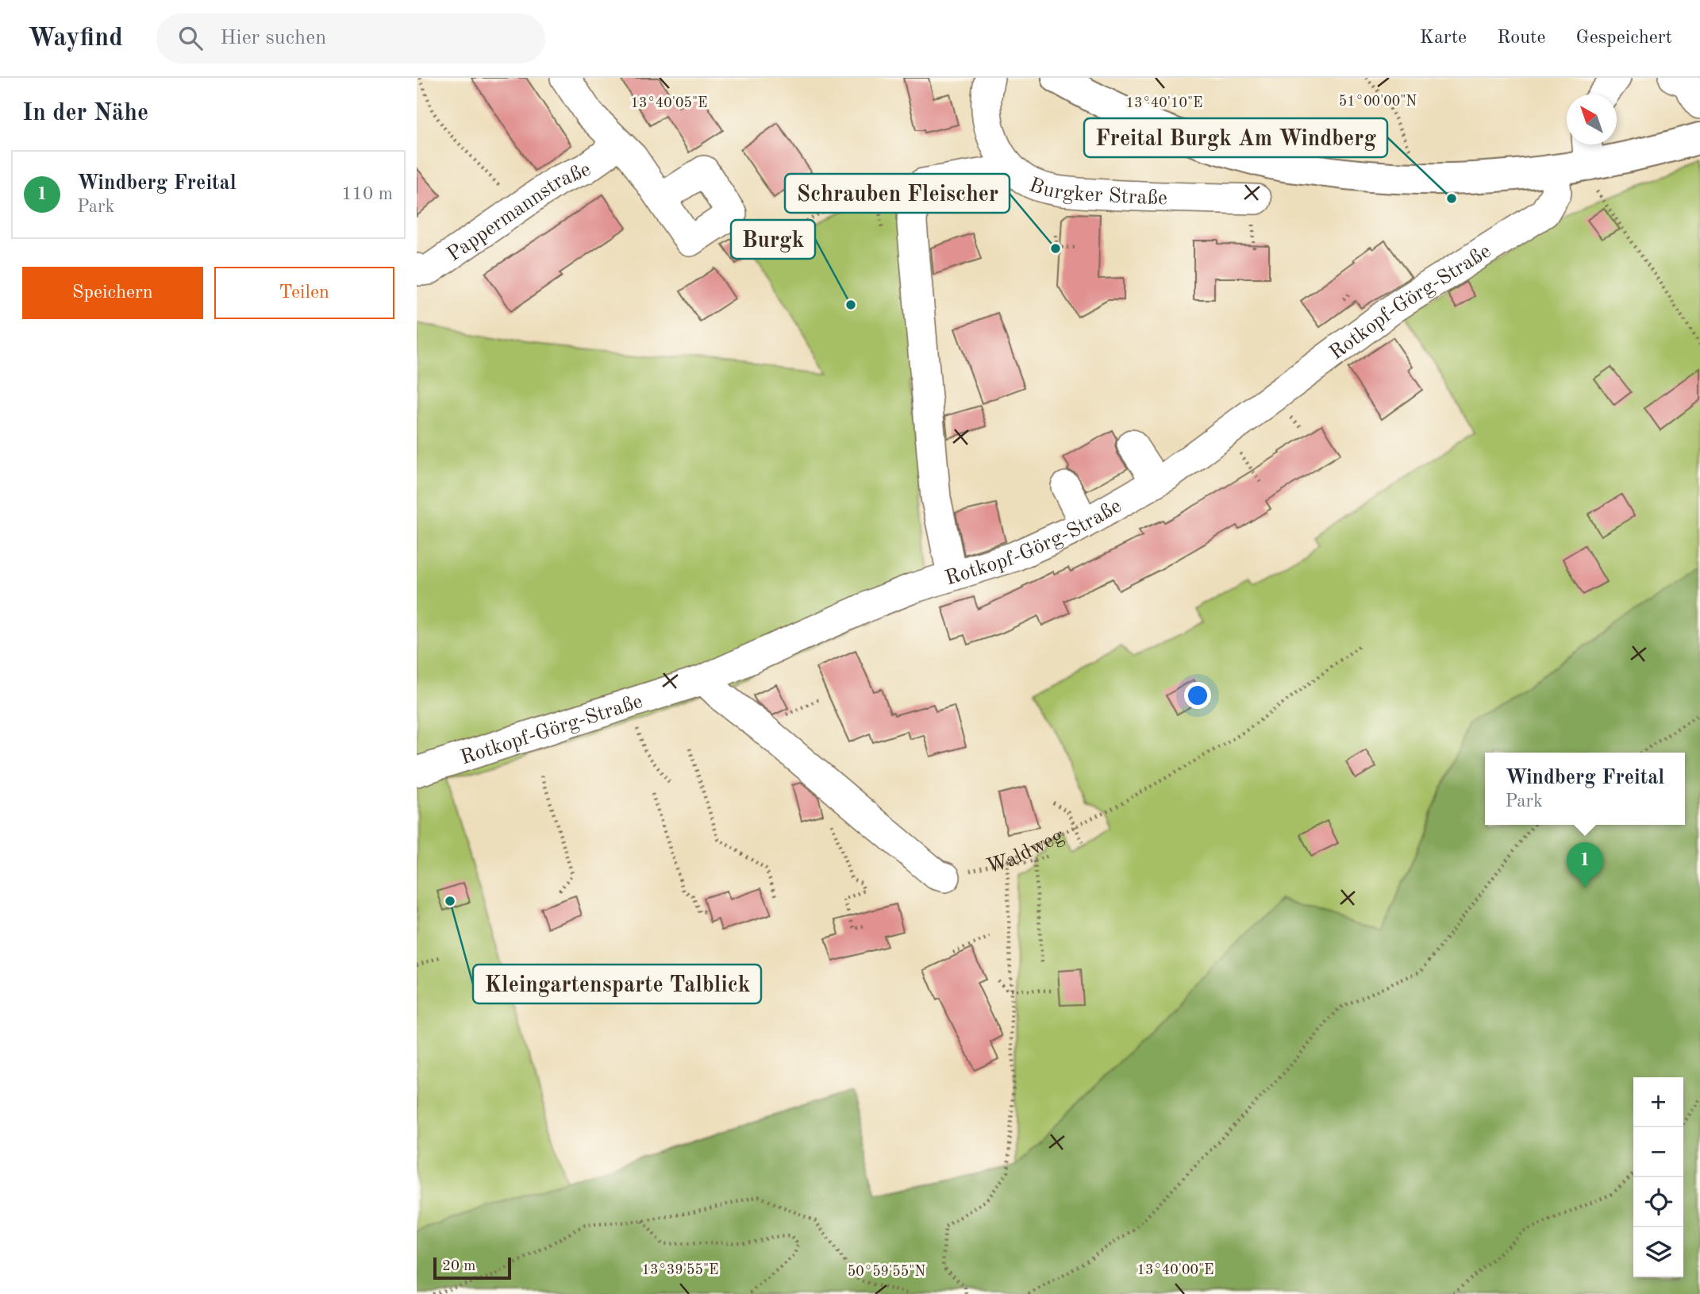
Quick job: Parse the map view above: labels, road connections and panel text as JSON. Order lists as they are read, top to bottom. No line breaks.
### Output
{"streets":{"street":["Burgker Straße","Pappermannstraße","Rotkopf-Görg-Straße"],"path":["Waldweg"]},"places":["Freital Burgk Am Windberg","Schrauben Fleischer","Burgk","Kleingartensparte Talblick"],"scale_bar":"20 m","north":"top left","page":{"header":"Wayfind","search":"Hier suchen","nav":["Karte","Route","Gespeichert"],"heading":"In der Nähe","list":[{"mark":"1","name":"Windberg Freital","note":"Park","value":"110 m"}],"buttons":["Speichern","Teilen"],"popup":["Windberg Freital","Park"],"pins":"1","map_buttons":["+","−"],"scale":"20 m"},"coordinates":["51°00'00\"N","13°40'05\"E","13°40'10\"E","13°39'55\"E","13°40'00\"E","50°59'55\"N"]}
